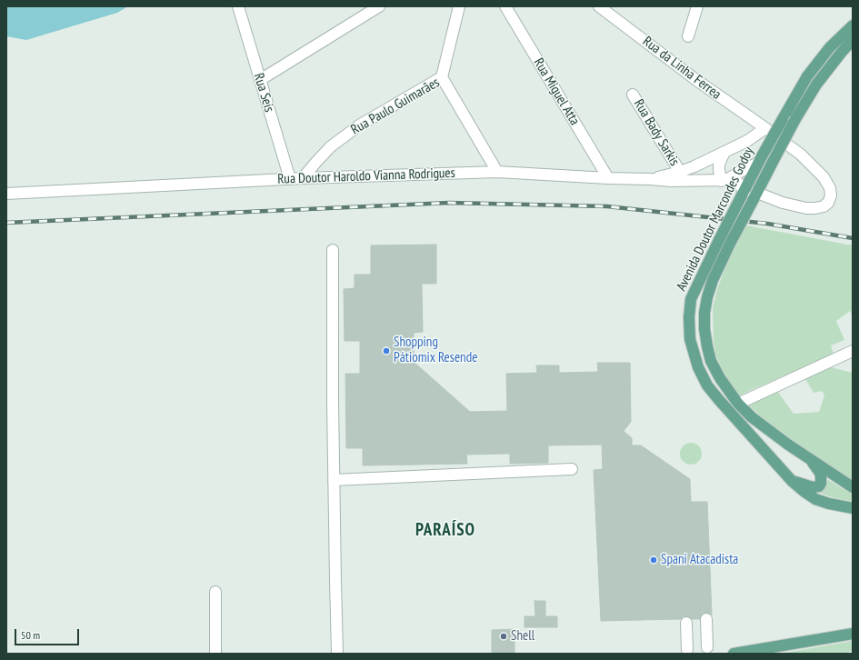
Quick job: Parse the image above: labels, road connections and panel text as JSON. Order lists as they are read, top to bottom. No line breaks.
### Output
{"streets":{"main road":["Avenida Doutor Marcondes Godoy"],"street":["Rua da Linha Ferrea","Rua Miguel Atta","Rua Seis","Rua Paulo Guimarães","Rua Bady Sarkis","Rua Doutor Haroldo Vianna Rodrigues"]},"crossings":[["Rua da Linha Ferrea","Avenida Doutor Marcondes Godoy"],["Rua Miguel Atta","Rua Doutor Haroldo Vianna Rodrigues"],["Rua Seis","Rua Doutor Haroldo Vianna Rodrigues"],["Rua Paulo Guimarães","Rua Doutor Haroldo Vianna Rodrigues"]],"districts":["PARAÍSO"],"places":["Shopping Pátiomix Resende","Spani Atacadista","Shell"],"scale_bar":"50 m"}
